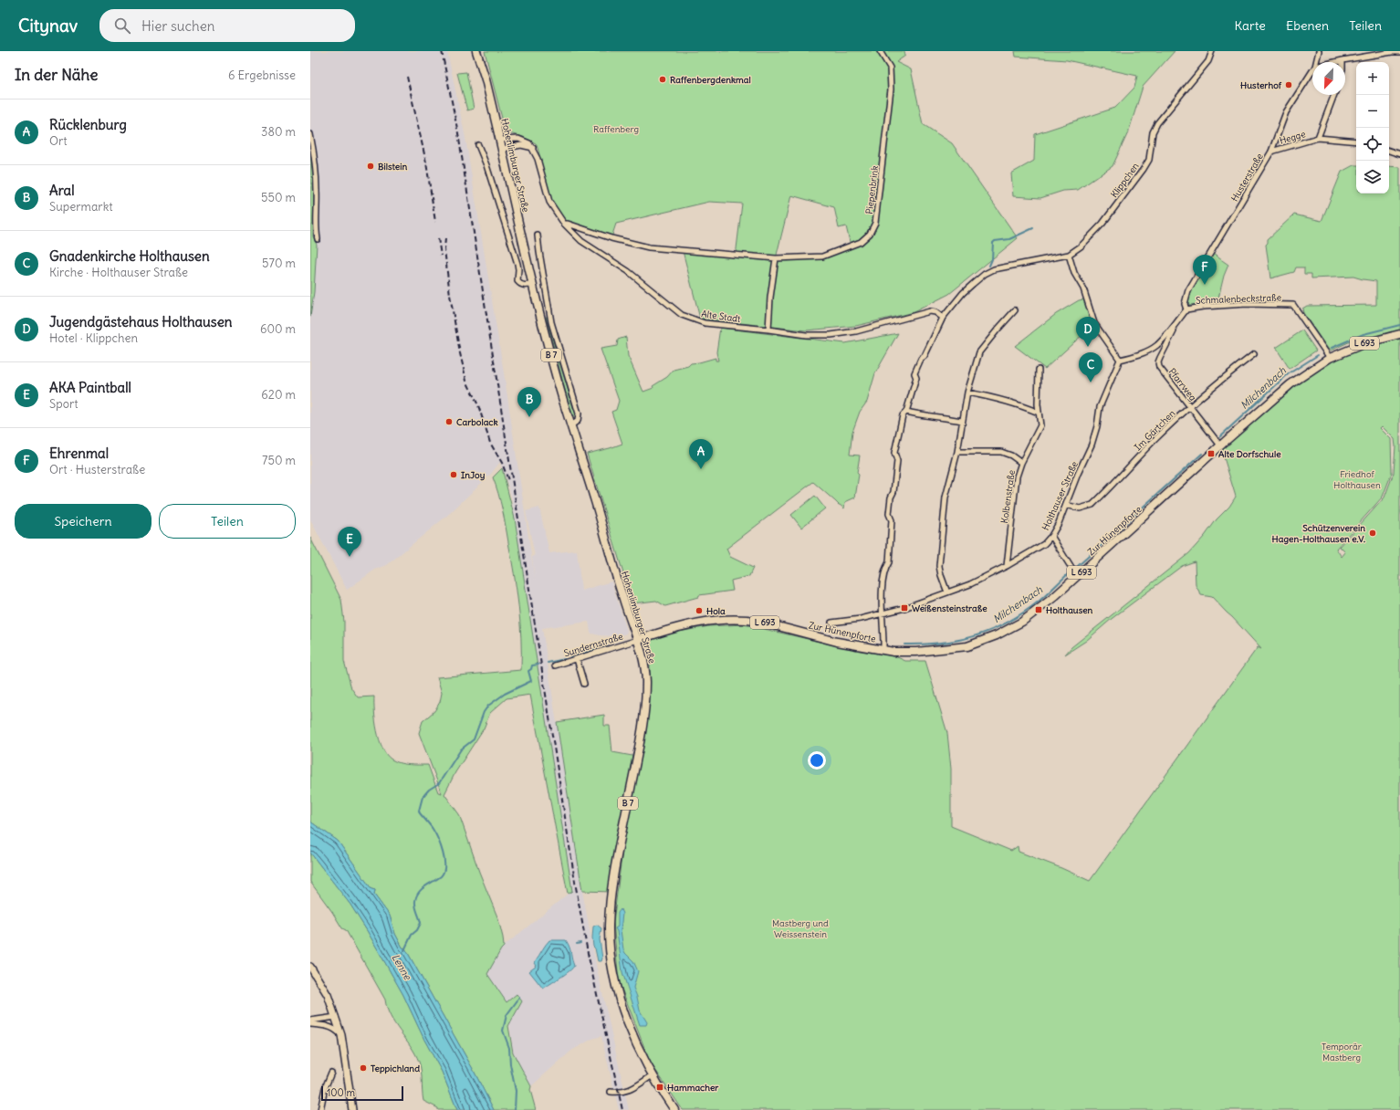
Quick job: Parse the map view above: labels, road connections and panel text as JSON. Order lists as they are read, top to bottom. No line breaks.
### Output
{"streets":{"main road":["Hohenlimburger Straße","L 693","B 7","Zur Hünenpforte"],"street":["Hegge","Husterstraße","Klippchen","Piepenbrink","Schmalenbeckstraße","Alte Stadt","Pfarrweg","Im Gärtchen","Holthauser Straße","Kolbenstraße","Sundernstraße"]},"crossings":[["Hegge","Husterstraße"],["Hohenlimburger Straße","Zur Hünenpforte"],["Hohenlimburger Straße","Sundernstraße"],["Husterstraße","Schmalenbeckstraße"],["Klippchen","Alte Stadt"],["Piepenbrink","Alte Stadt"],["Schmalenbeckstraße","Zur Hünenpforte"],["Pfarrweg","Im Gärtchen"],["Pfarrweg","Zur Hünenpforte"],["Im Gärtchen","Holthauser Straße"],["Holthauser Straße","Kolbenstraße"],["Zur Hünenpforte","Sundernstraße"]],"water":["Milchenbach","Lenne"],"parks":["Raffenberg","Friedhof Holthausen","Mastberg und Weissenstein","Temporär Mastberg"],"places":{"other":["Raffenbergdenkmal","Husterhof","Bilstein","Carbolack","InJoy","Schützenverein Hagen-Holthausen e.V.","Hola","Teppichland"],"transit":["Alte Dorfschule","Weißensteinstraße","Holthausen","Hammacher"]},"scale_bar":"100 m","north":"bottom left","page":{"header":"Citynav","search":"Hier suchen","nav":["Karte","Ebenen","Teilen"],"heading":["In der Nähe","6 Ergebnisse"],"map_buttons":["+","−"],"list":[{"mark":"A","name":"Rücklenburg","note":"Ort","value":"380 m"},{"mark":"B","name":"Aral","note":"Supermarkt","value":"550 m"},{"mark":"C","name":"Gnadenkirche Holthausen","note":"Kirche · Holthauser Straße","value":"570 m"},{"mark":"D","name":"Jugendgästehaus Holthausen","note":"Hotel · Klippchen","value":"600 m"},{"mark":"E","name":"AKA Paintball","note":"Sport","value":"620 m"},{"mark":"F","name":"Ehrenmal","note":"Ort · Husterstraße","value":"750 m"}],"pins":["F","D","C","B","A","E"],"buttons":["Speichern","Teilen"],"scale":"100 m"}}
